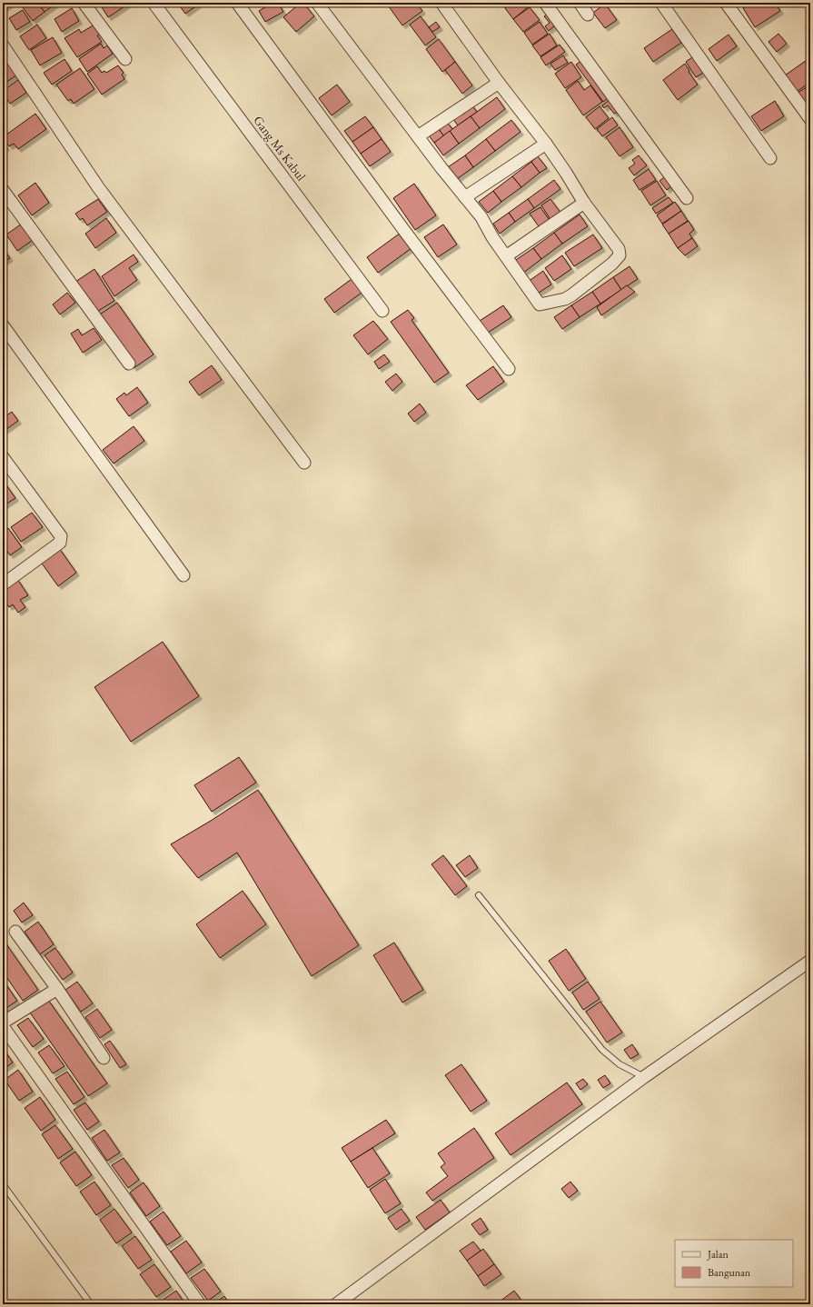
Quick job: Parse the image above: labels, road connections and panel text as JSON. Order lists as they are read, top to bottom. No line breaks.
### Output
{"streets":{"street":["Gang Ms Kabul"]},"legend":["Jalan","Bangunan"]}
